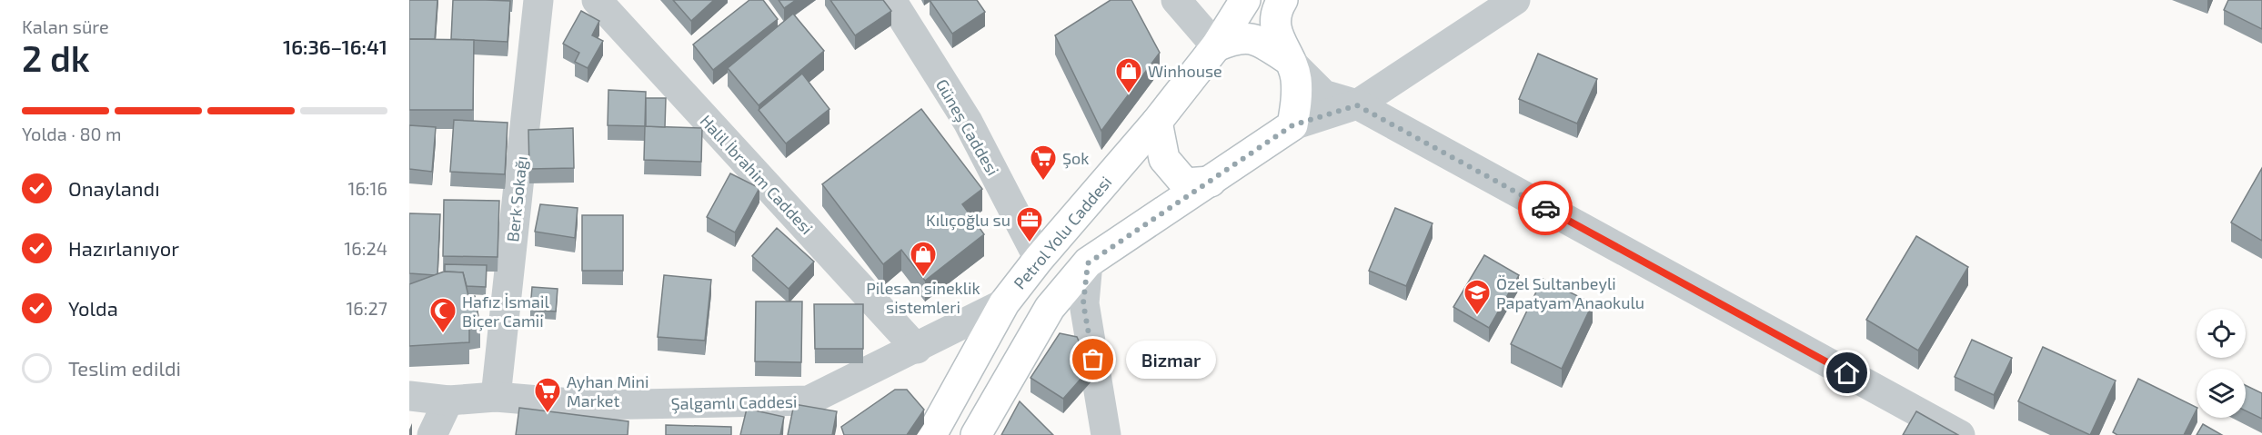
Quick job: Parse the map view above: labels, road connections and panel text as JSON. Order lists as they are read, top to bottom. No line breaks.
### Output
{"streets":{"main road":["Petrol Yolu Caddesi"],"street":["Güneş Caddesi","Halil İbrahim Caddesi","Berk Sokağı","Şalgamlı Caddesi"]},"crossings":[["Güneş Caddesi","Petrol Yolu Caddesi"],["Halil İbrahim Caddesi","Şalgamlı Caddesi"],["Berk Sokağı","Şalgamlı Caddesi"],["Petrol Yolu Caddesi","Şalgamlı Caddesi"]],"places":{"shop":["Winhouse","Pilesan sineklik sistemleri"],"supermarket":["Şok","Ayhan Mini Market"],"office":["Kılıçoğlu su"],"school or university":["Özel Sultanbeyli Papatyam Anaokulu"],"mosque":["Hafız İsmail Biçer Camii"],"other":["Bizmar"]},"page":{"heading":["2 dk","Kalan süre","16:36–16:41"],"bar":"Yolda · 80 m","list":[["Onaylandı","16:16"],["Hazırlanıyor","16:24"],["Yolda","16:27"],"Teslim edildi"],"bubble":"Bizmar"}}
